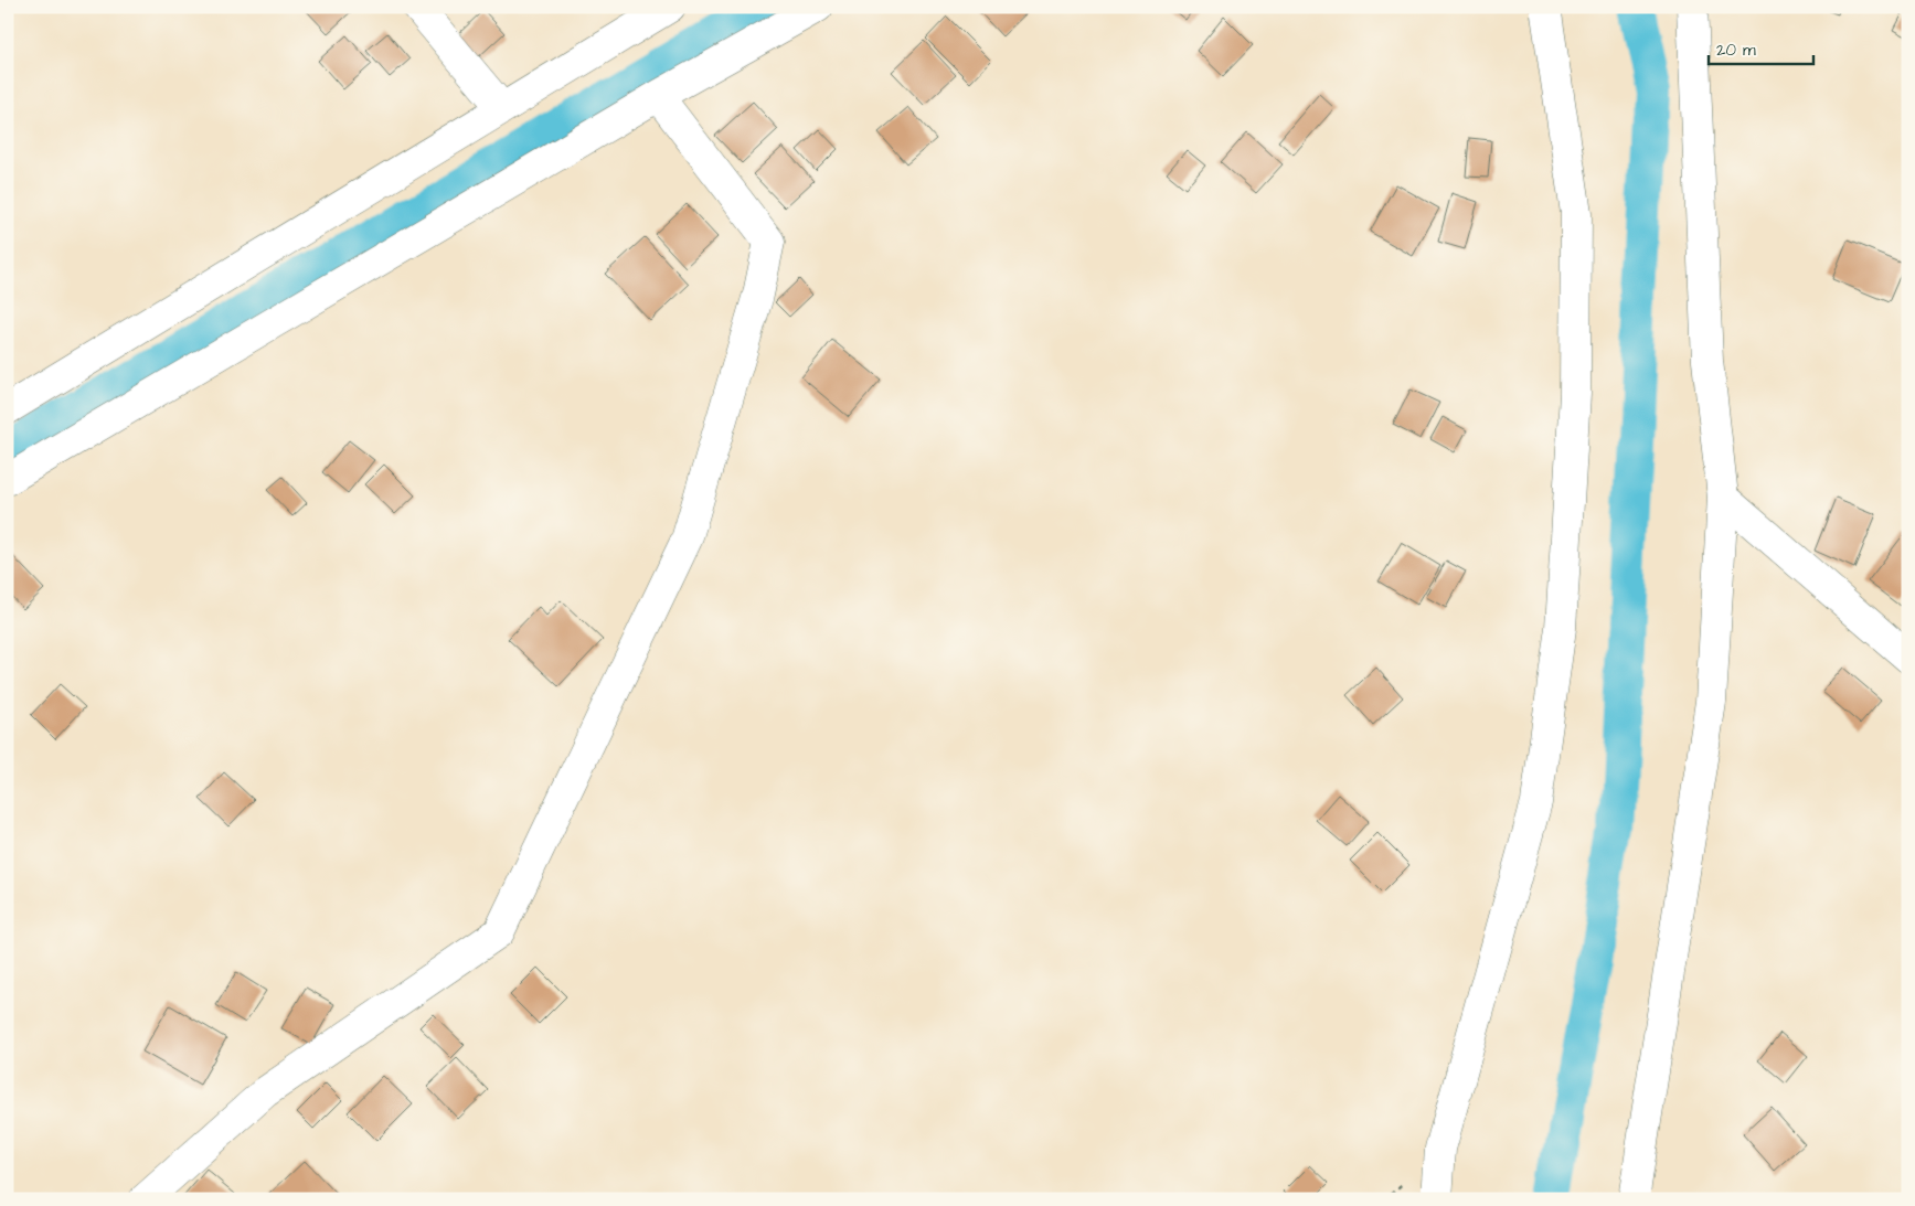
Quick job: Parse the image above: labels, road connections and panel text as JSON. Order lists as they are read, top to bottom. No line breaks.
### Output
{"scale_bar":"20 m"}
